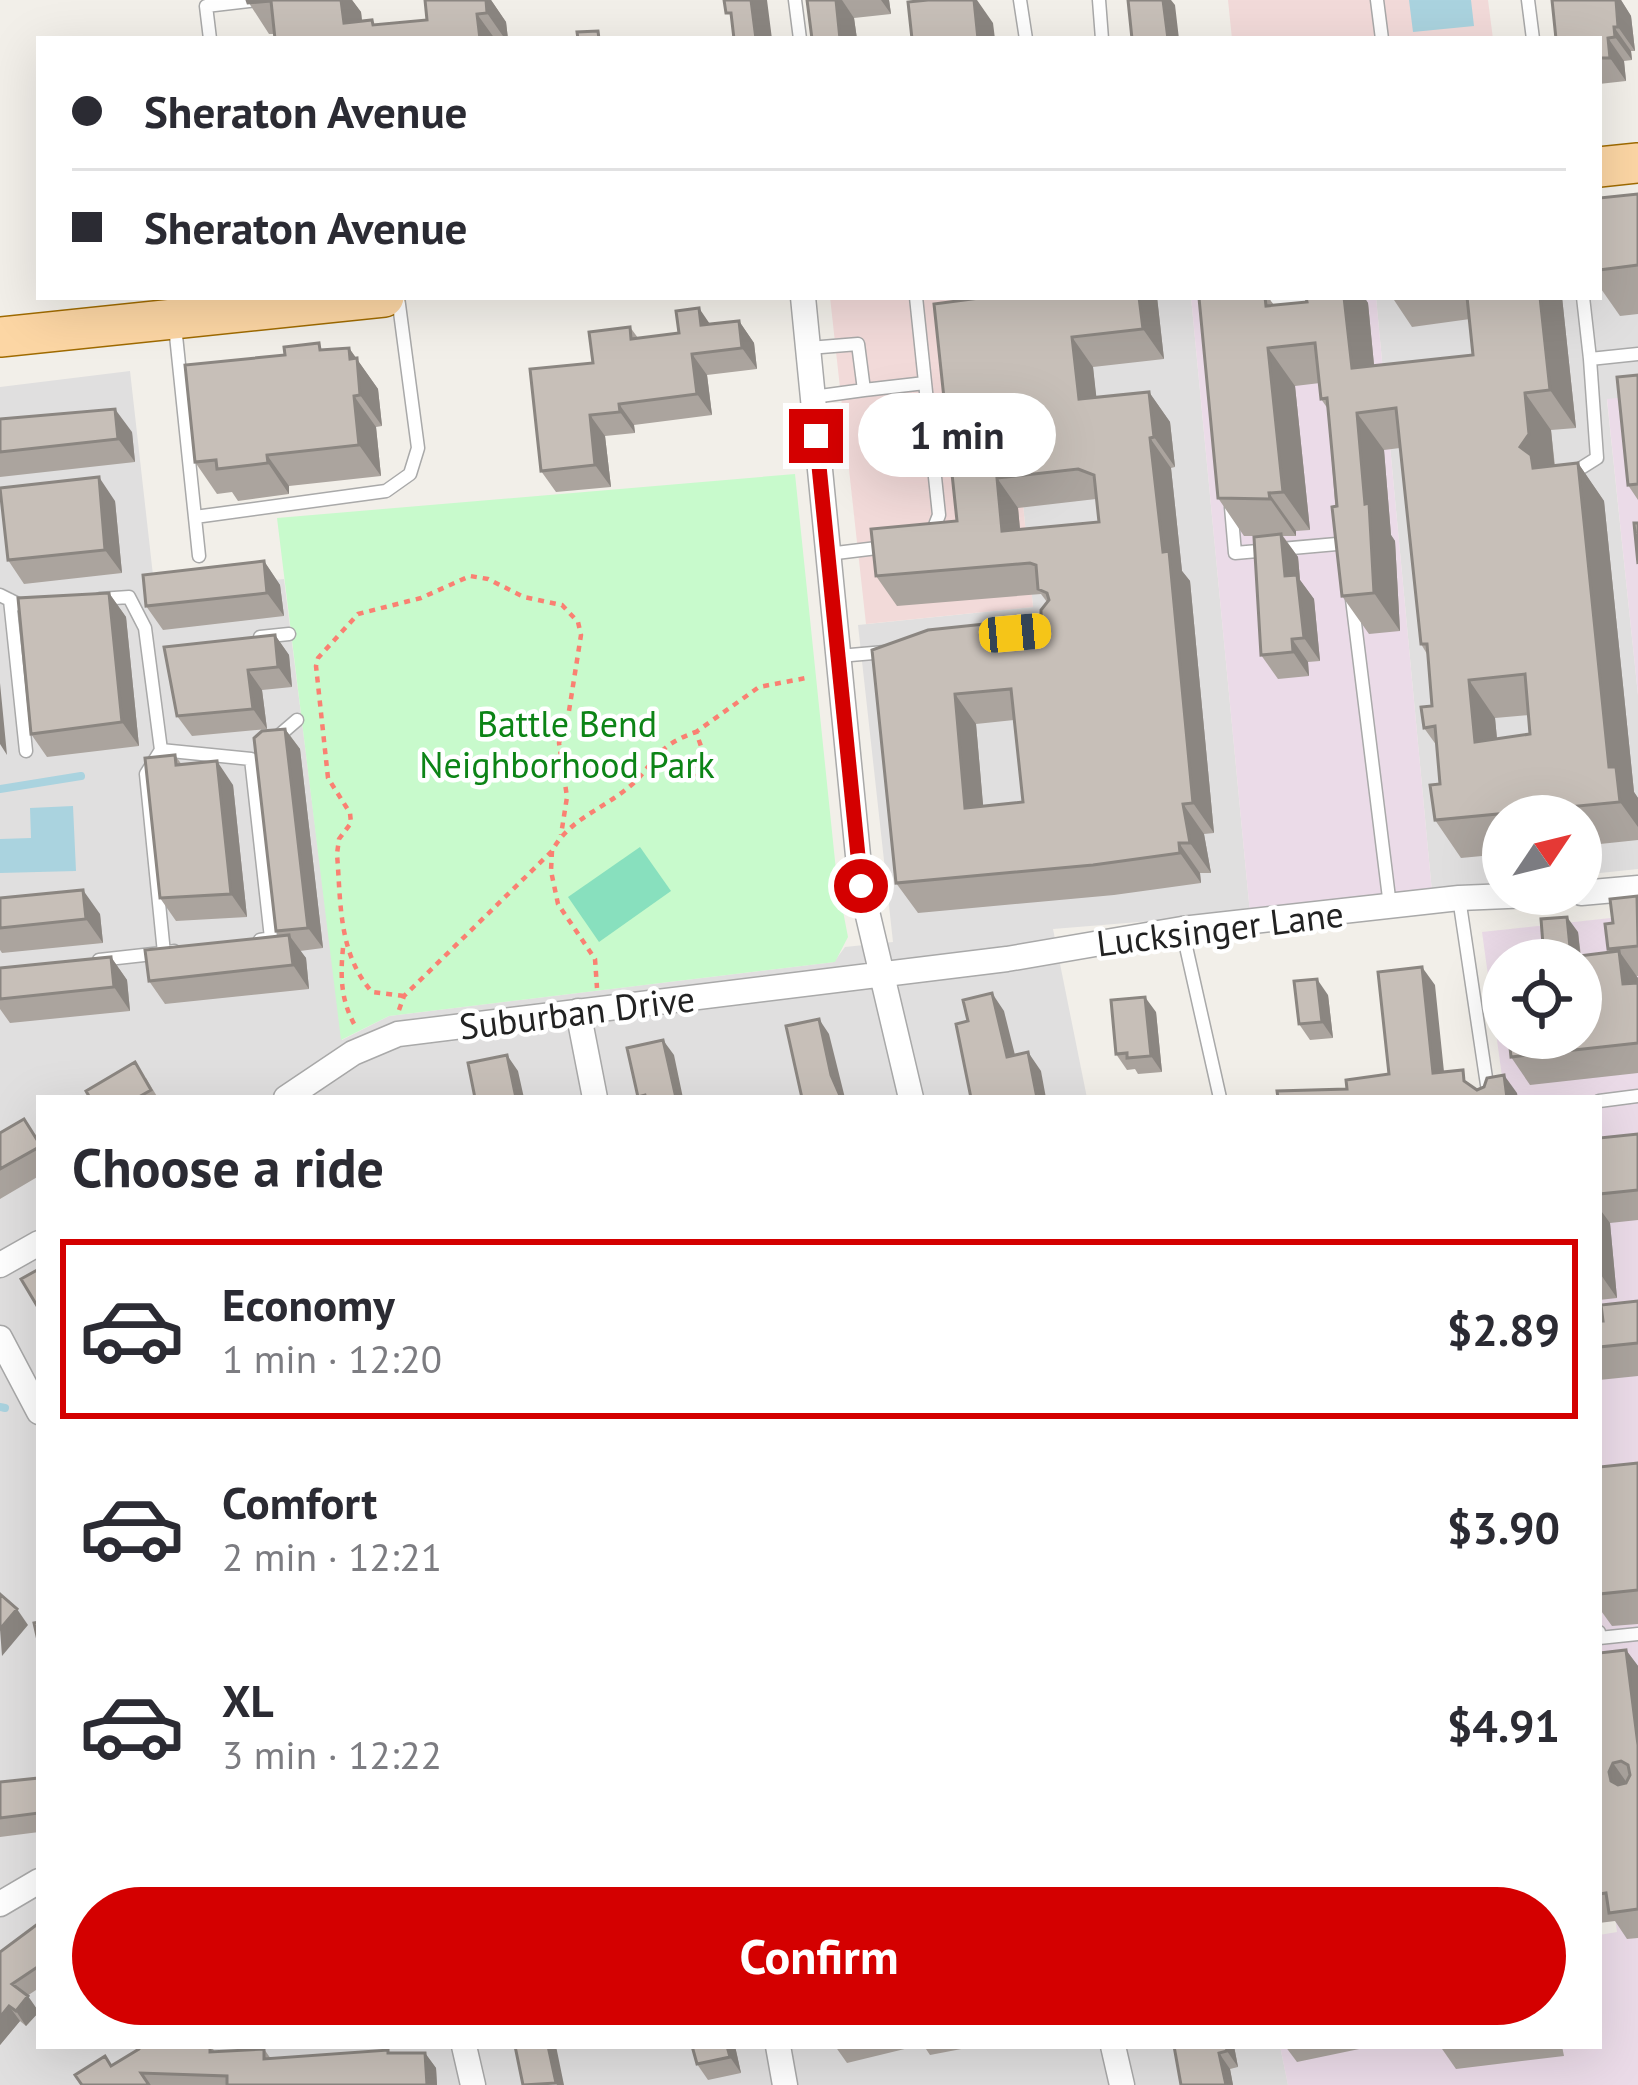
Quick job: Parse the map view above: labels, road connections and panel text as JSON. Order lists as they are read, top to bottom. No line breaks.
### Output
{"streets":{"street":["Lucksinger Lane","Suburban Drive"]},"crossings":[["Lucksinger Lane","Suburban Drive"]],"parks":["Battle Bend Neighborhood Park"],"north":"top right","page":{"banner":["Sheraton Avenue","Sheraton Avenue"],"bubble":"1 min","heading":"Choose a ride","list":[{"name":"Economy","note":"1 min · 12:20","value":"$2.89"},{"name":"Comfort","note":"2 min · 12:21","value":"$3.90"},{"name":"XL","note":"3 min · 12:22","value":"$4.91"}],"buttons":"Confirm"}}
